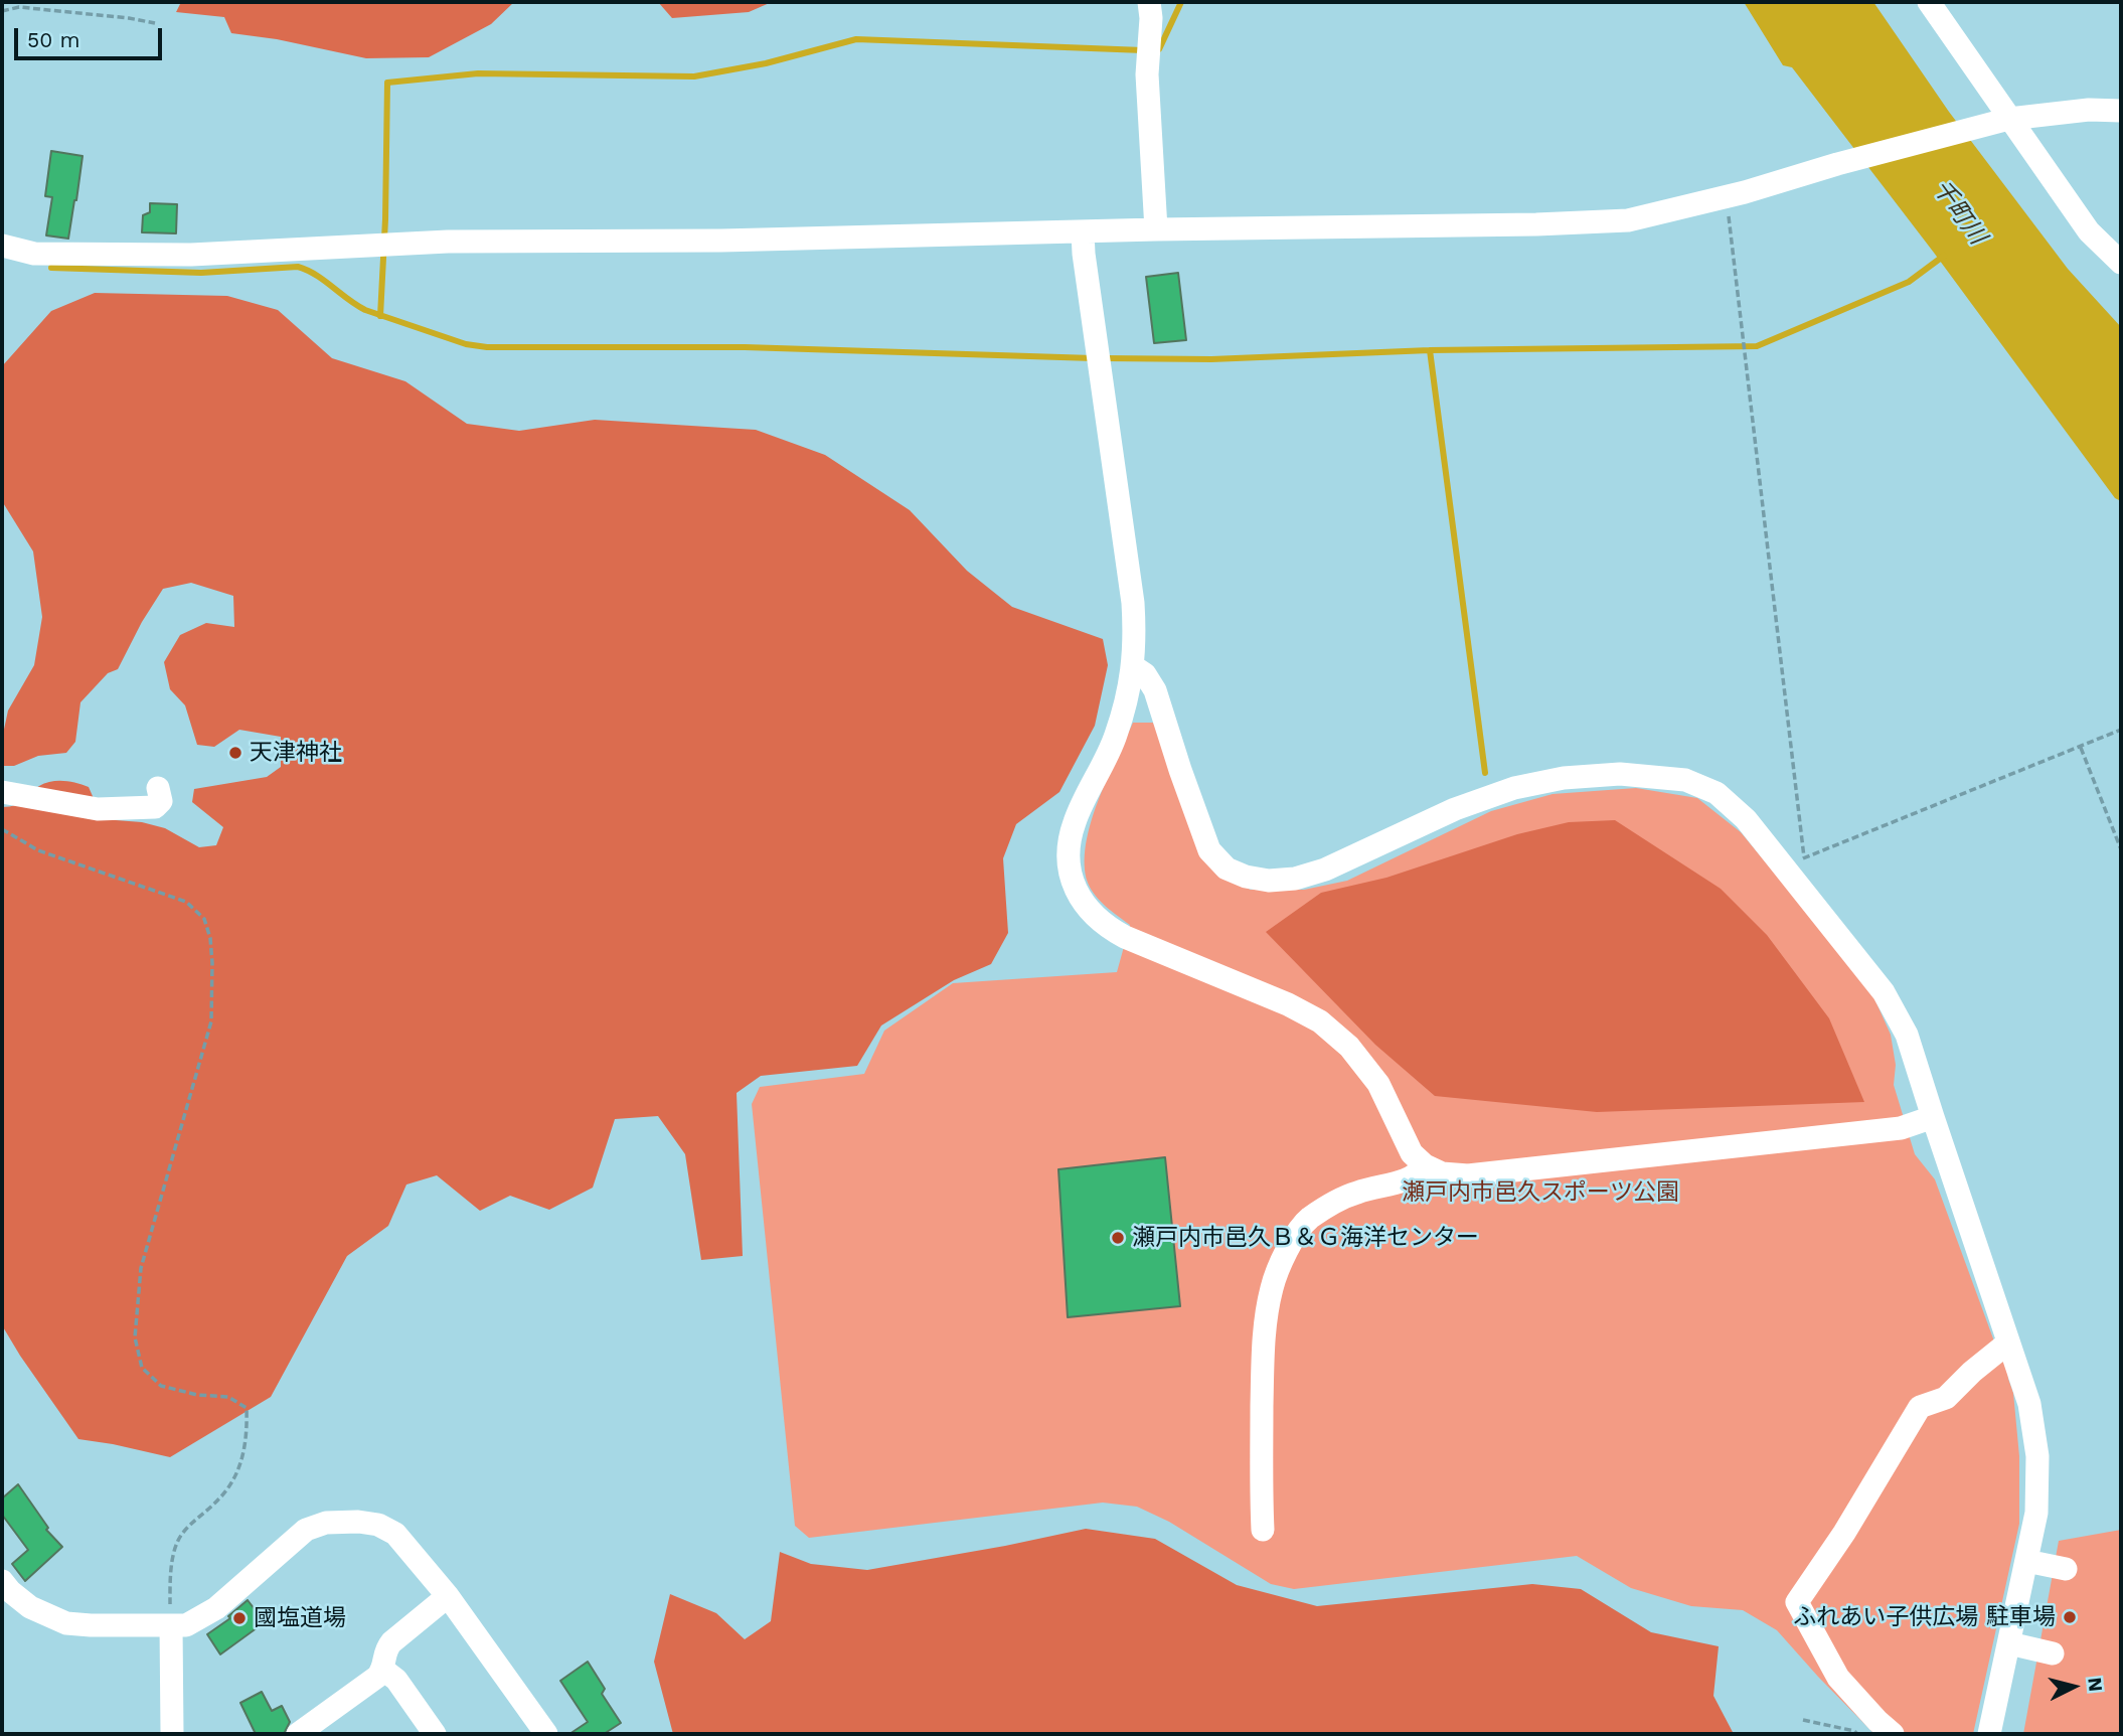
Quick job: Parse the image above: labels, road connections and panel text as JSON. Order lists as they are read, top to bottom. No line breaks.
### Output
{"water":["千町川"],"parks":["瀬戸内市邑久スポーツ公園"],"places":["天津神社","瀬戸内市邑久Ｂ＆Ｇ海洋センター","ふれあい子供広場 駐車場","國塩道場"],"scale_bar":"50 m","north":"right"}
